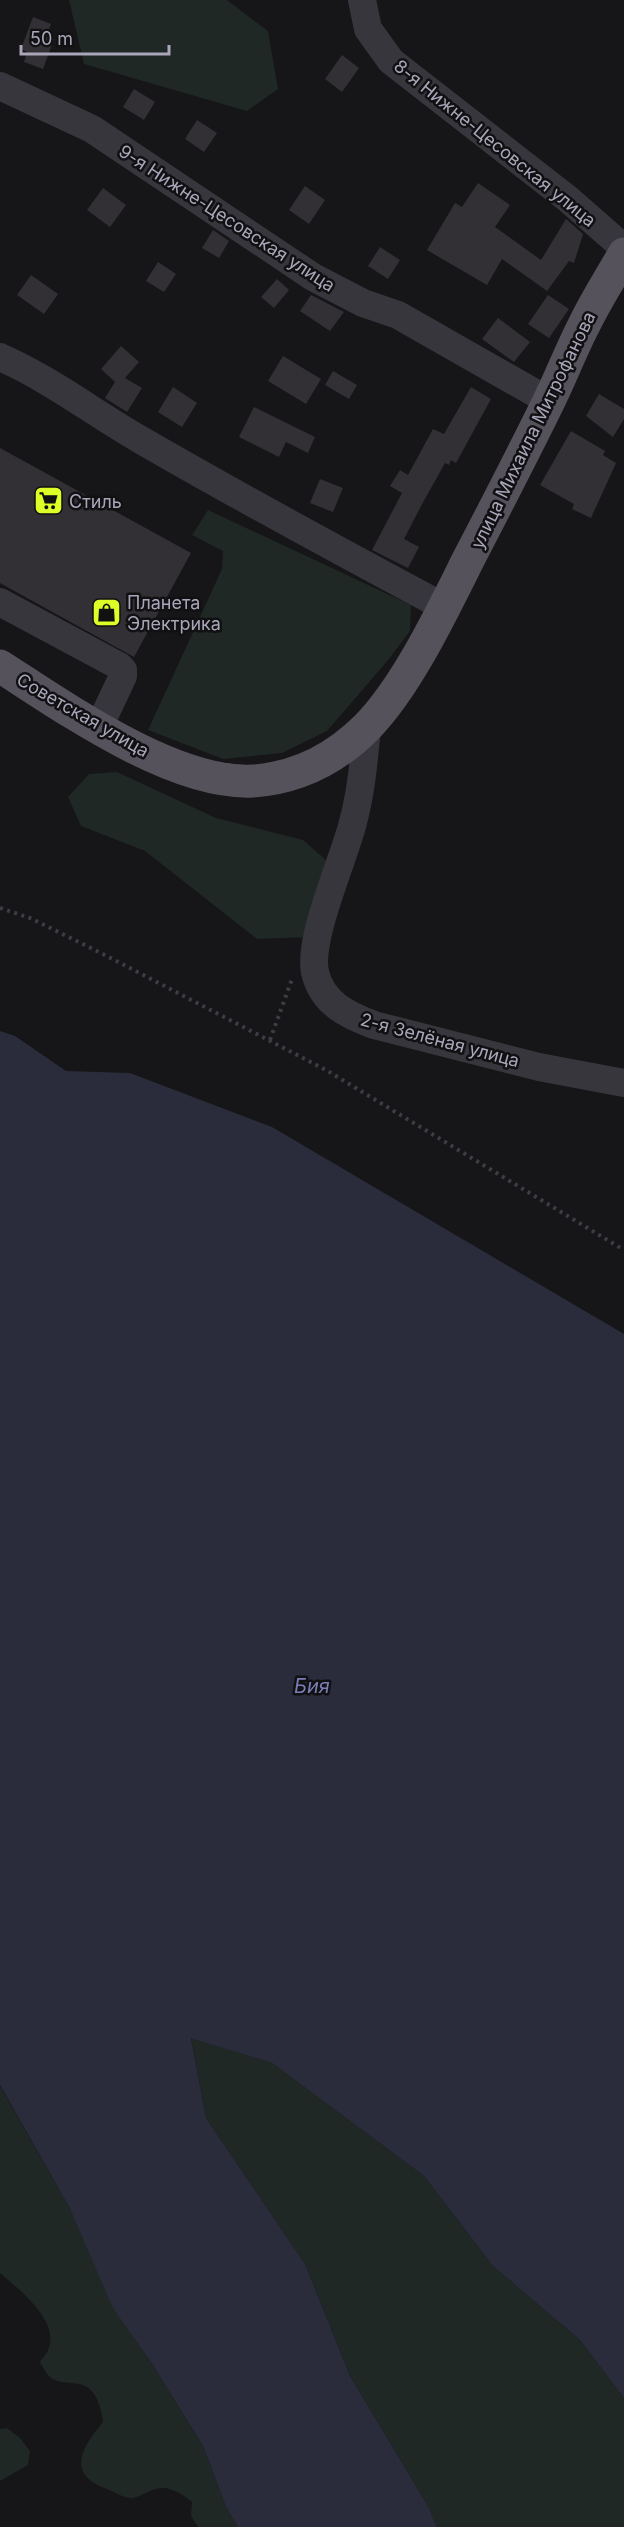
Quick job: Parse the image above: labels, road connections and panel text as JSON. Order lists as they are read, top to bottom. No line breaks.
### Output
{"streets":{"main road":["улица Михаила Митрофанова","Советская улица"],"street":["8-я Нижне-Цесовская улица","9-я Нижне-Цесовская улица","2-я Зелёная улица"]},"crossings":[["9-я Нижне-Цесовская улица","улица Михаила Митрофанова"],["улица Михаила Митрофанова","Советская улица"],["Советская улица","2-я Зелёная улица"]],"water":["Бия"],"places":{"supermarket":["Стиль"],"shop":["Планета Электрика"]},"scale_bar":"50 m"}
